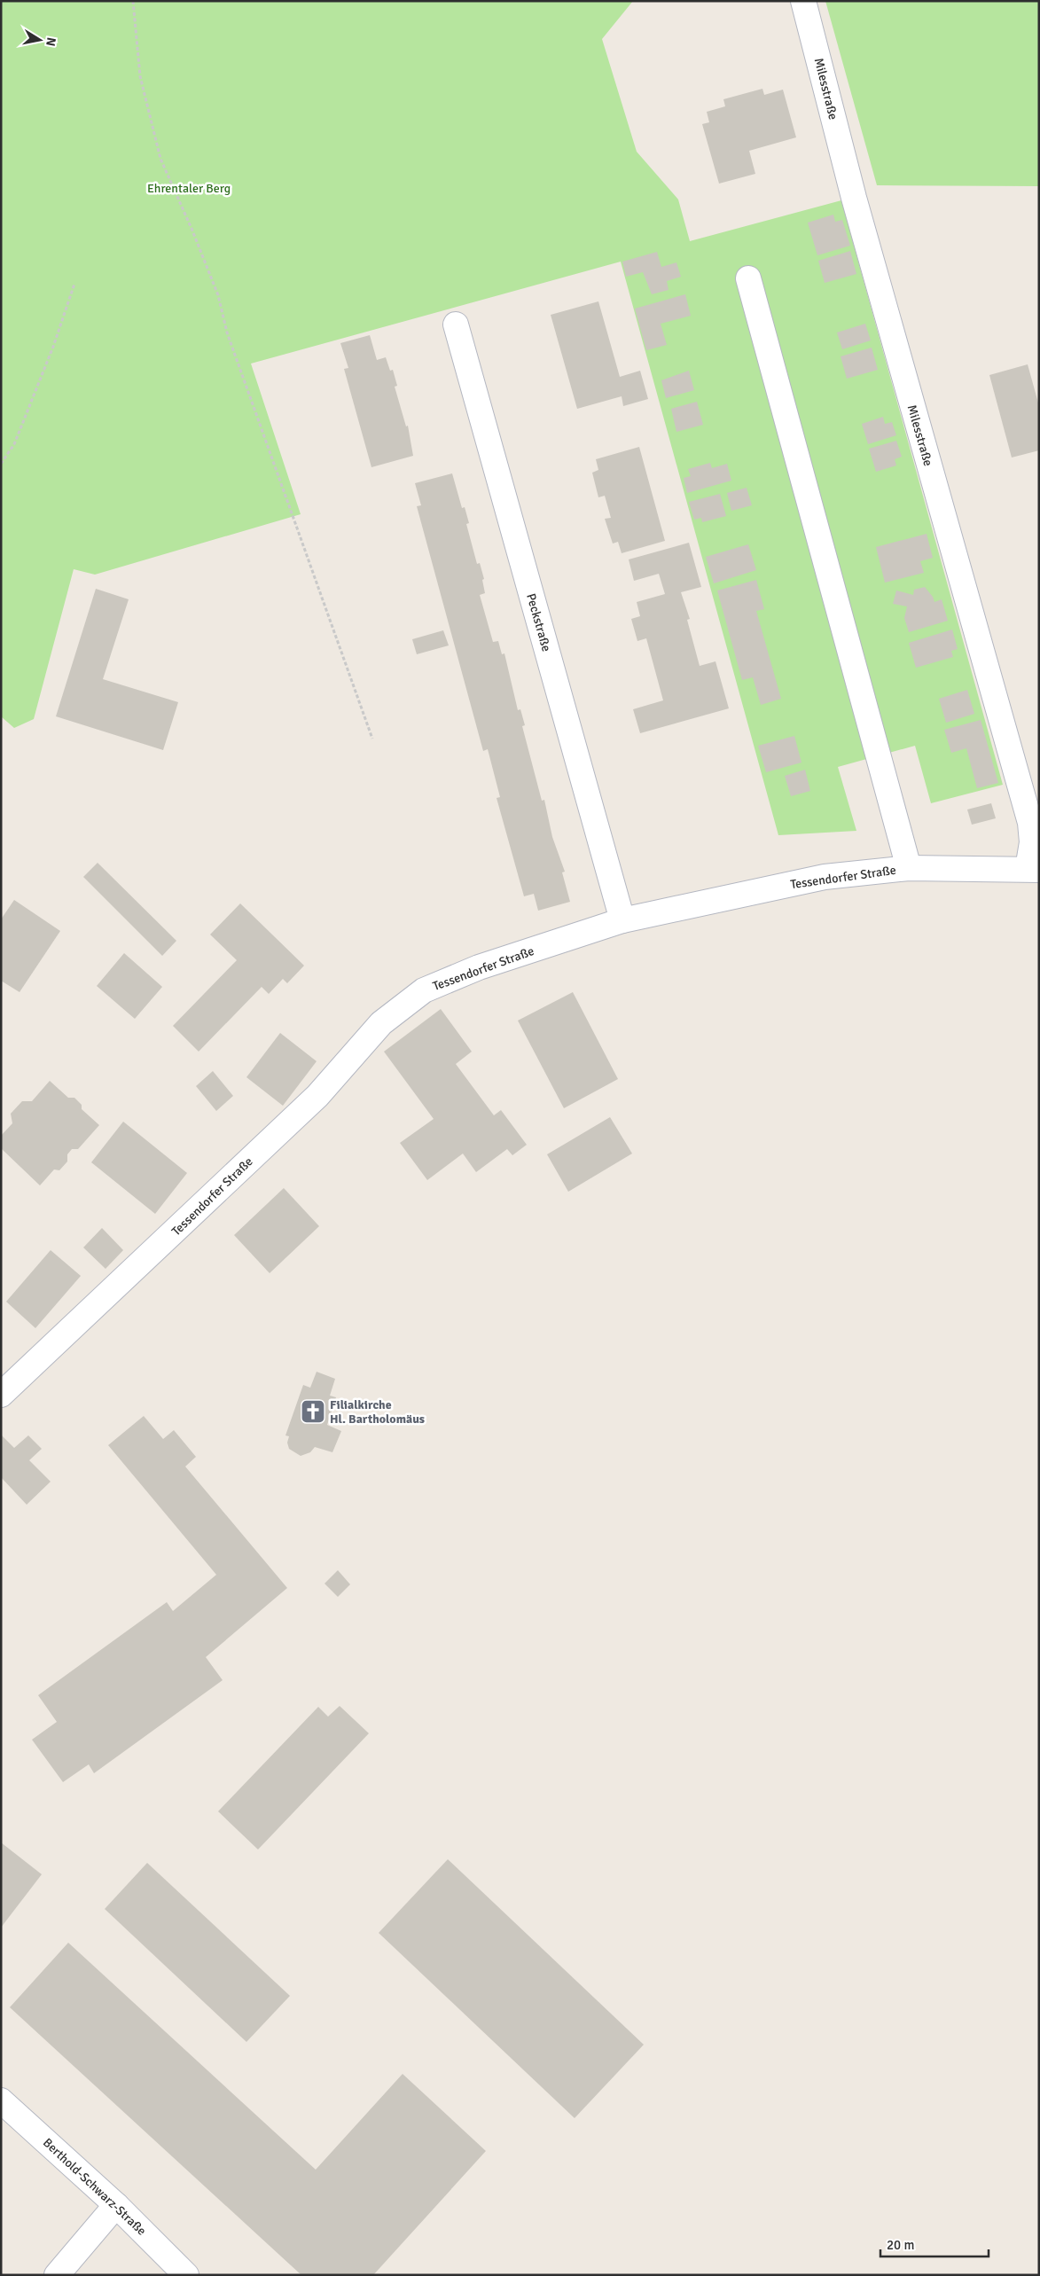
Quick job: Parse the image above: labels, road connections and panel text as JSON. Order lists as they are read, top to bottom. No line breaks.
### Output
{"streets":{"street":["Milesstraße","Peckstraße","Tessendorfer Straße","Berthold-Schwarz-Straße"]},"crossings":[["Milesstraße","Tessendorfer Straße"],["Peckstraße","Tessendorfer Straße"]],"parks":["Ehrentaler Berg"],"places":{"church":["Filialkirche Hl. Bartholomäus"]},"scale_bar":"20 m","north":"right"}
